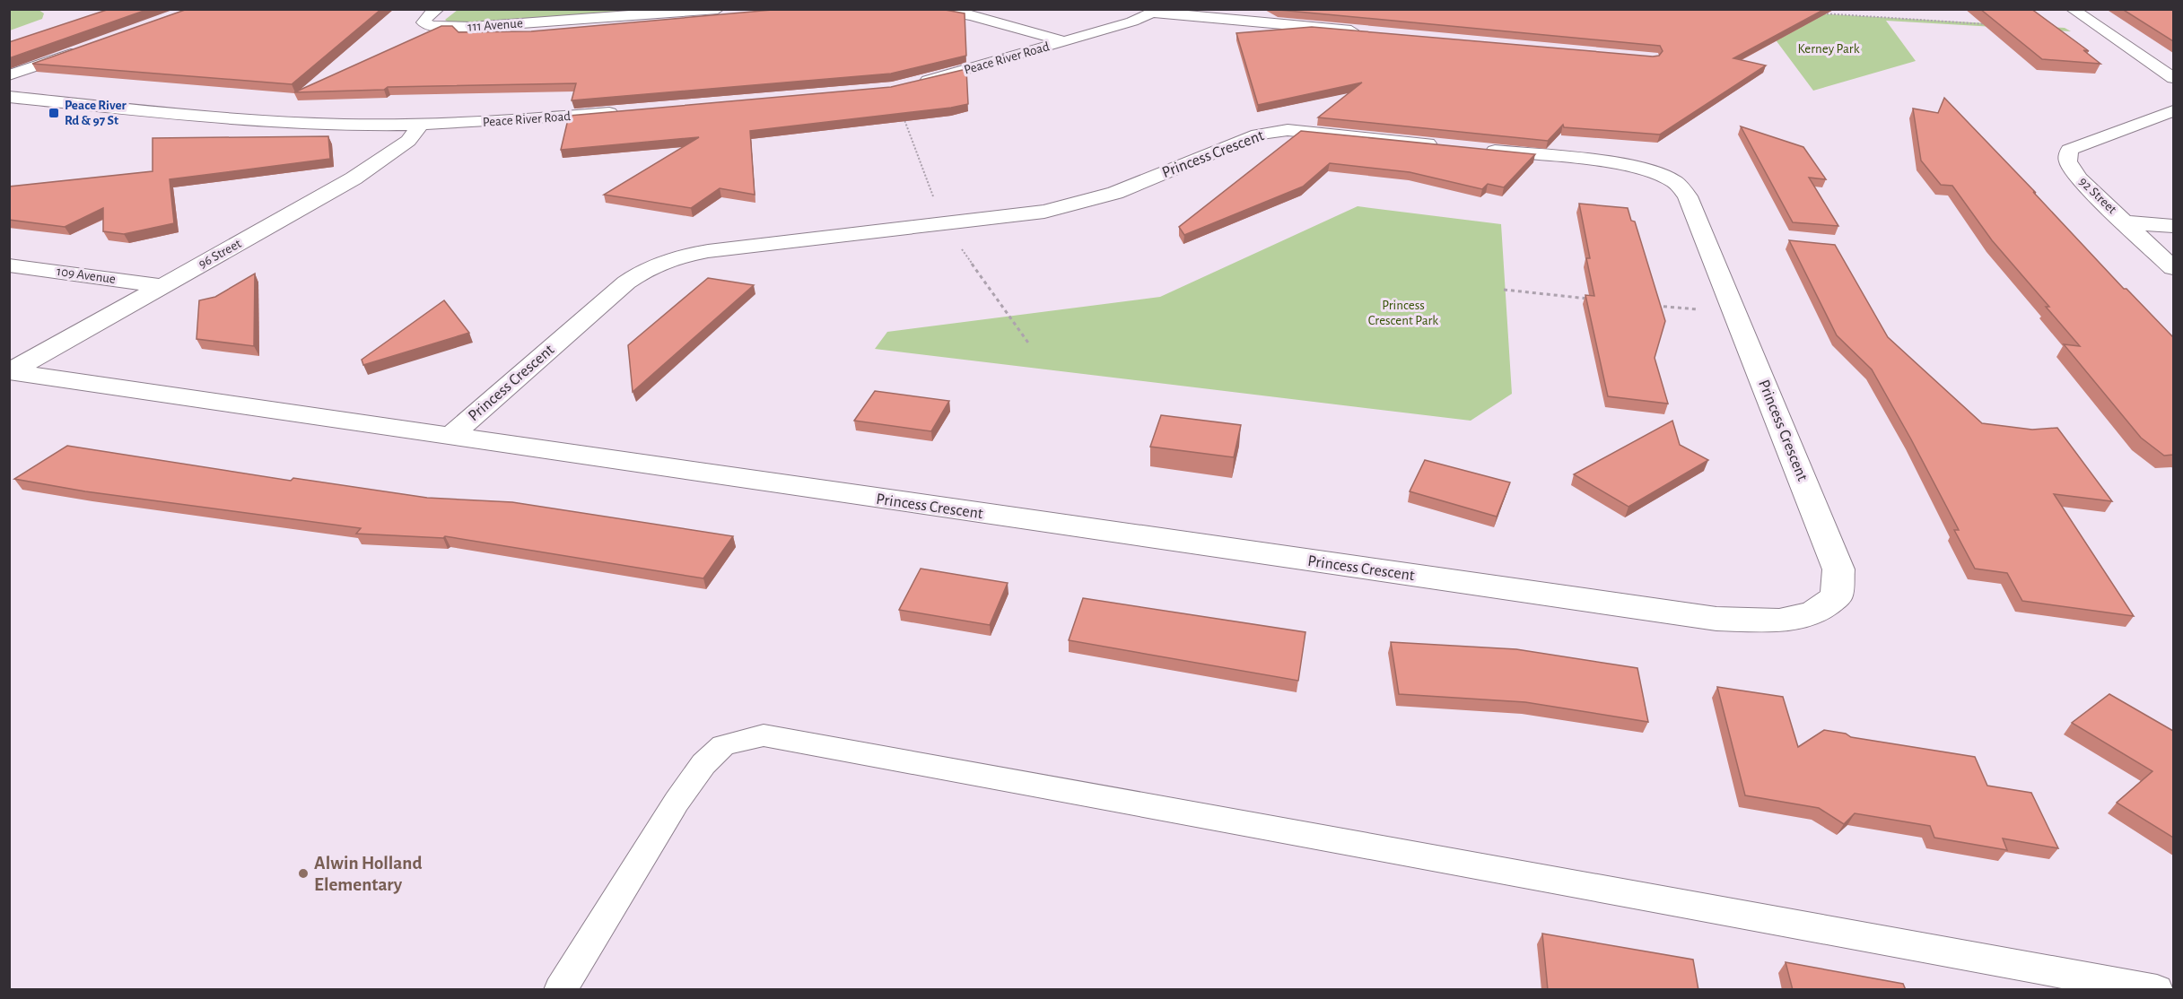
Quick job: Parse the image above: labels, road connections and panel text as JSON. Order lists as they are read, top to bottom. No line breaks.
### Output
{"streets":{"street":["111 Avenue","Peace River Road","Princess Crescent","92 Street","96 Street","109 Avenue"]},"crossings":[["Peace River Road","96 Street"],["Princess Crescent","96 Street"],["96 Street","109 Avenue"]],"parks":["Kerney Park","Princess Crescent Park"],"places":{"transit":["Peace River Rd & 97 St"],"other":["Alwin Holland Elementary"]}}
